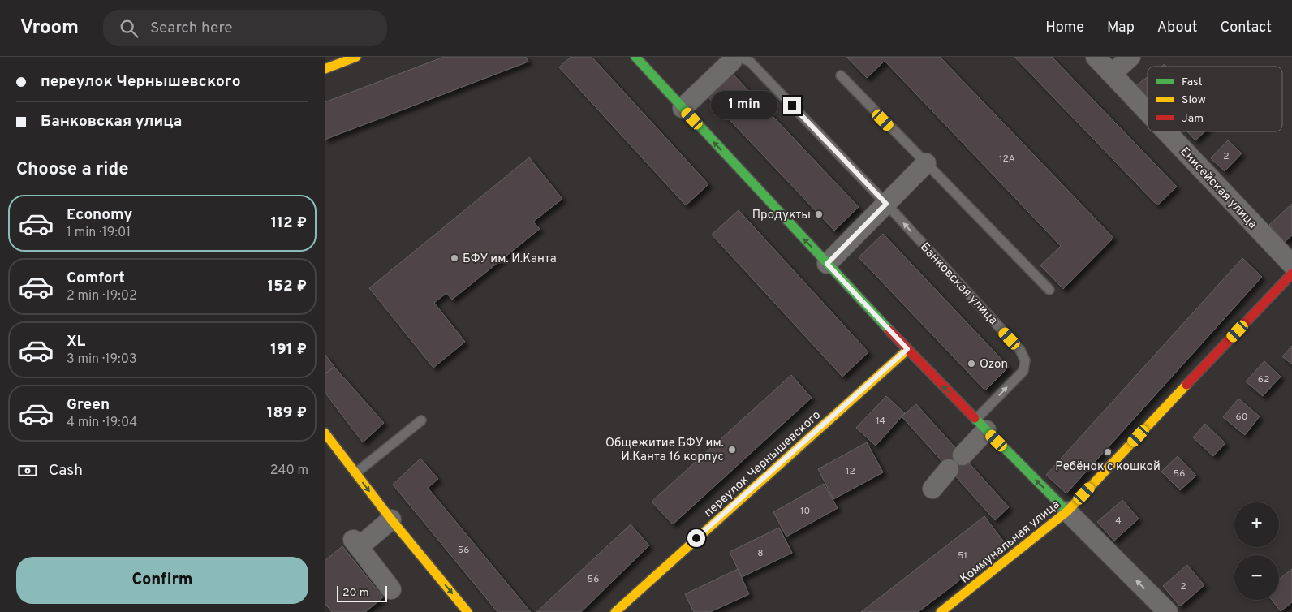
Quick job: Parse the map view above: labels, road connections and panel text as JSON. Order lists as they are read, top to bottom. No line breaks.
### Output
{"streets":{"street":["Енисейская улица","Банковская улица","переулок Чернышевского","Коммунальная улица"]},"places":["Продукты","БФУ им. И.Канта","Ozon","Общежитие БФУ им. И.Канта 16 корпус","Ребёнок с кошкой"],"house_numbers":["2","12А","62","60","14","12","56","10","4","56","8","51","56","2"],"legend":["Fast","Slow","Jam"],"scale_bar":"20 m","page":{"header":"Vroom","search":"Search here","nav":["Home","Map","About","Contact"],"banner":["переулок Чернышевского","Банковская улица"],"bubble":"1 min","heading":"Choose a ride","list":[{"name":"Economy","note":"1 min · 19:01","value":"112 ₽"},{"name":"Comfort","note":"2 min · 19:02","value":"152 ₽"},{"name":"XL","note":"3 min · 19:03","value":"191 ₽"},{"name":"Green","note":"4 min · 19:04","value":"189 ₽"}],"pay":["Cash","240 m"],"map_buttons":["+","−"],"buttons":"Confirm","scale":"20 m"}}
